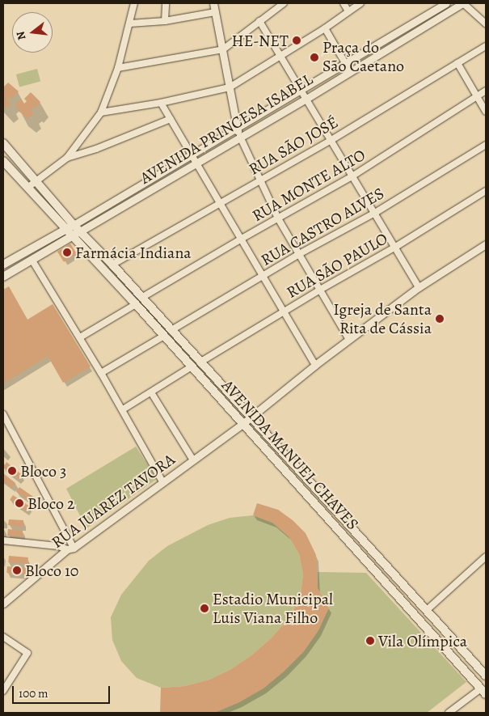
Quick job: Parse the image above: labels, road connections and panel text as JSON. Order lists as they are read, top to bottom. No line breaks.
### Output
{"streets":{"main road":["AVENIDA PRINCESA ISABEL","AVENIDA MANUEL CHAVES"],"street":["RUA SÃO JOSÉ","RUA MONTE ALTO","RUA CASTRO ALVES","RUA SÃO PAULO","RUA JUAREZ TAVORA"]},"crossings":[["AVENIDA PRINCESA ISABEL","AVENIDA MANUEL CHAVES"],["RUA SÃO JOSÉ","AVENIDA MANUEL CHAVES"],["RUA MONTE ALTO","AVENIDA MANUEL CHAVES"],["RUA CASTRO ALVES","AVENIDA MANUEL CHAVES"],["RUA SÃO PAULO","AVENIDA MANUEL CHAVES"],["AVENIDA MANUEL CHAVES","RUA JUAREZ TAVORA"]],"places":["HE-NET","Praça do São Caetano","Farmácia Indiana","Igreja de Santa Rita de Cássia","Bloco 3","Bloco 2","Bloco 10","Estadio Municipal Luis Viana Filho","Vila Olímpica"],"scale_bar":"100 m","north":"left"}
